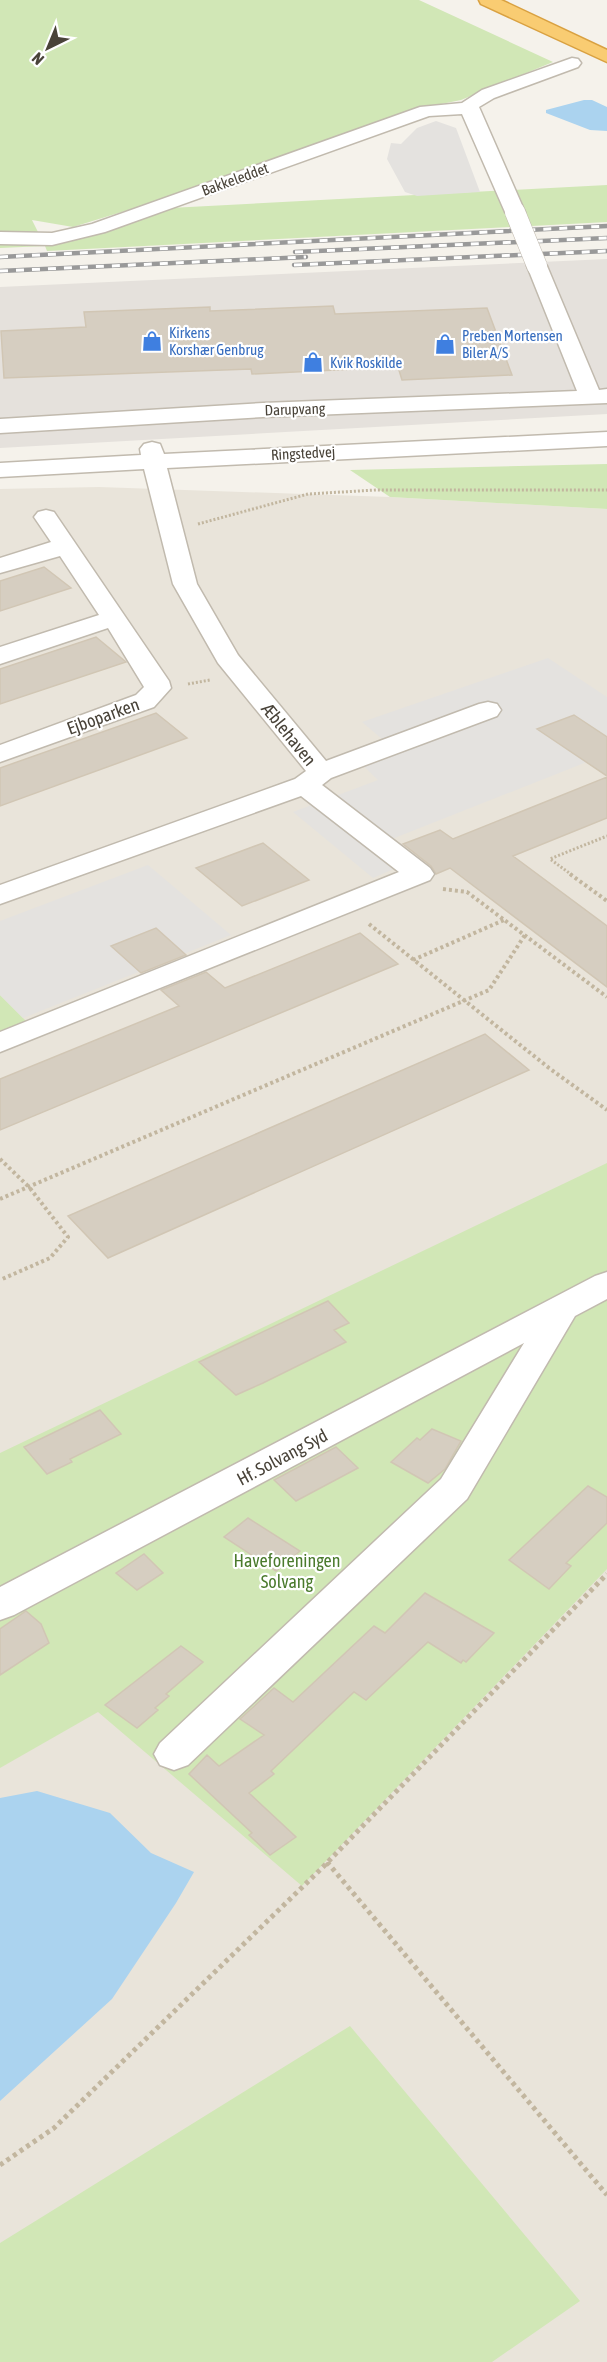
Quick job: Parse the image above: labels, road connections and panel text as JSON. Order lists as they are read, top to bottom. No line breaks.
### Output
{"streets":{"street":["Bakkeleddet","Darupvang","Ringstedvej","Ejboparken","Æblehaven","Hf. Solvang Syd"]},"crossings":[["Bakkeleddet","Darupvang"],["Ringstedvej","Æblehaven"]],"parks":["Haveforeningen Solvang"],"places":{"shop":["Kirkens Korshær Genbrug","Preben Mortensen Biler A/S","Kvik Roskilde"]},"north":"bottom left"}
